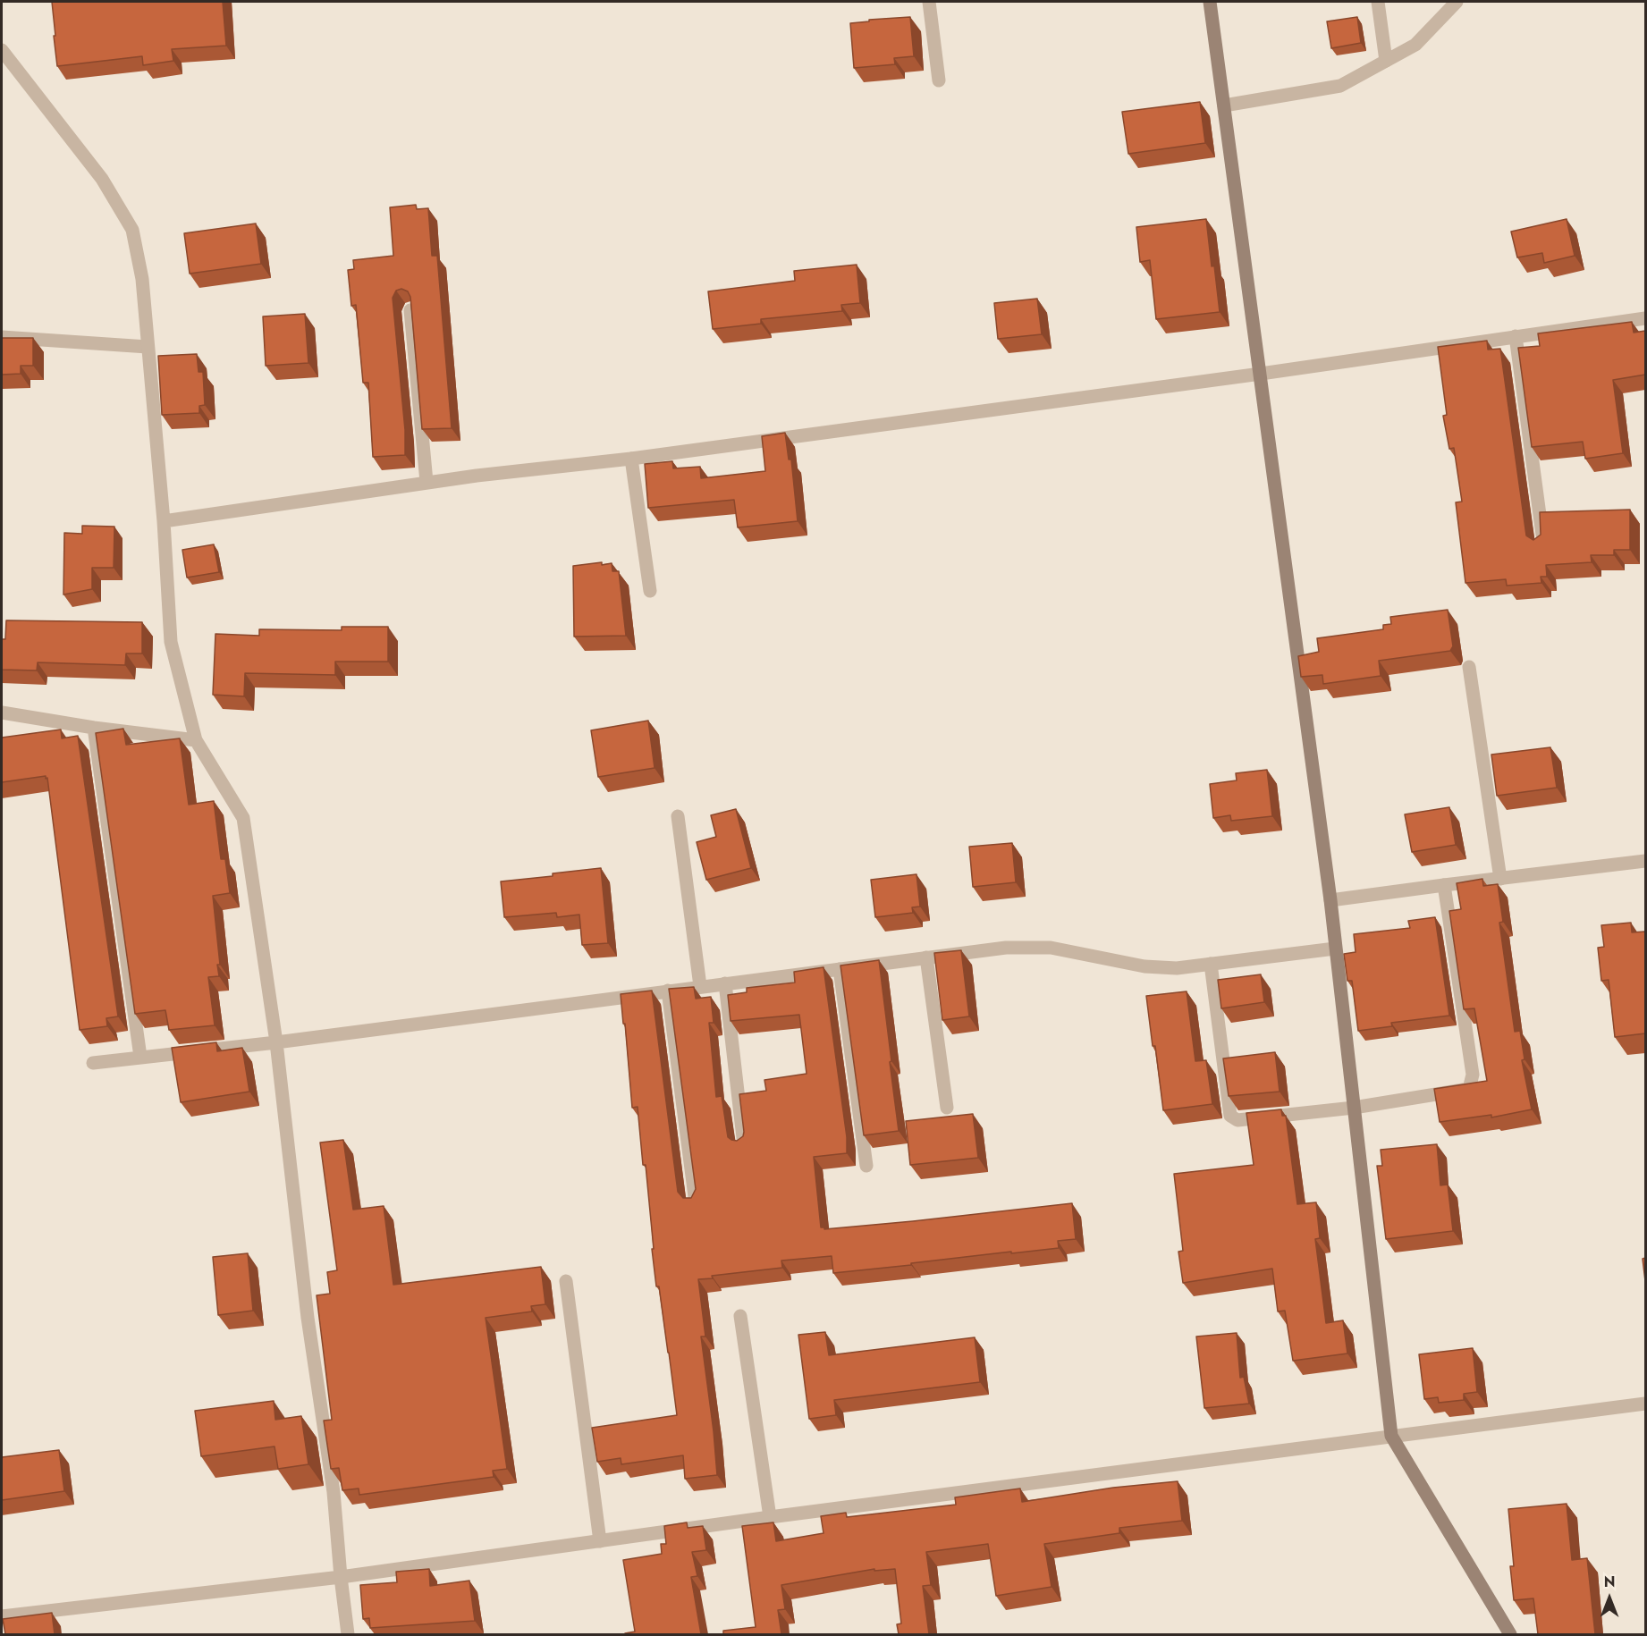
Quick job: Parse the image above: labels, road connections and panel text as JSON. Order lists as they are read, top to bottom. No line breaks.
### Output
{"north":"top"}
